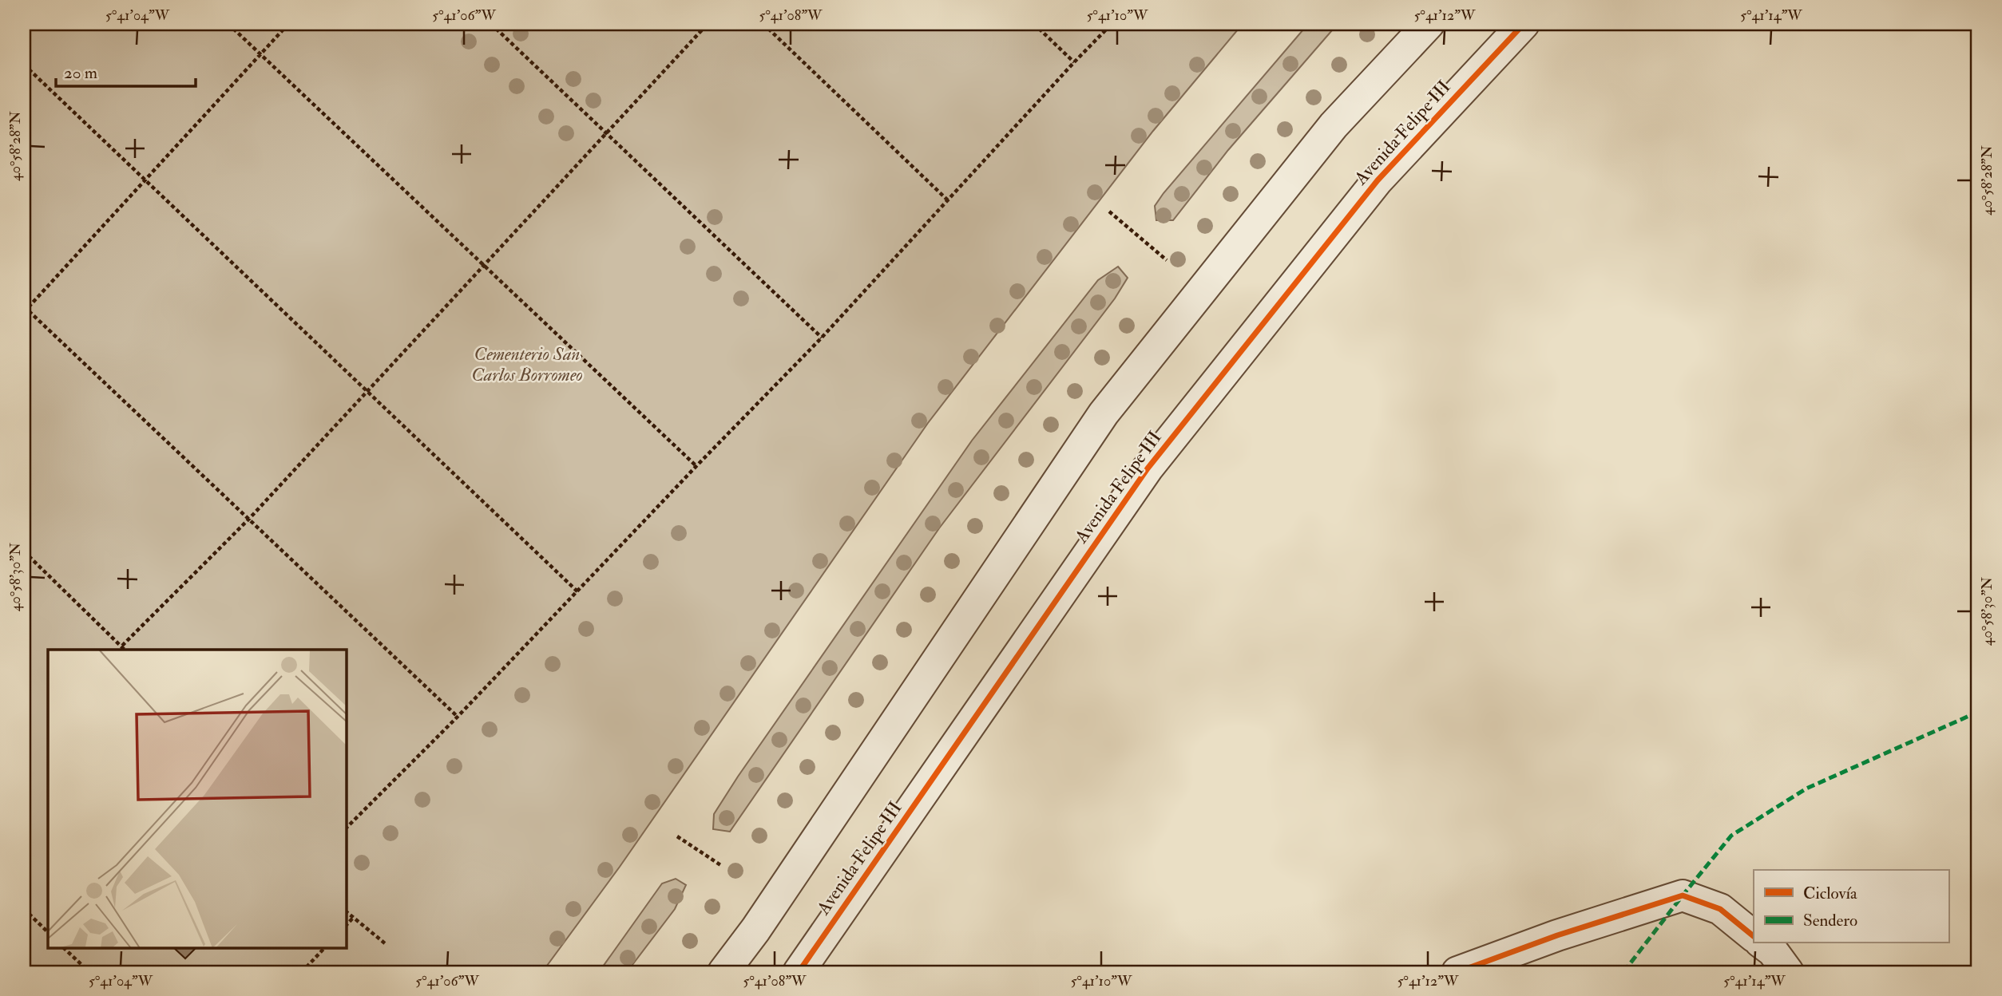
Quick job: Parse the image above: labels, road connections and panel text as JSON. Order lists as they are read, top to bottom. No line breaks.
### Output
{"streets":{"street":["Avenida Felipe III"]},"parks":["Cementerio San Carlos Borromeo"],"legend":["Ciclovía","Sendero"],"scale_bar":"20 m","coordinates":["5°41'04\"W","5°41'06\"W","5°41'08\"W","5°41'10\"W","5°41'12\"W","5°41'14\"W","40°58'28\"N","40°58'30\"N"]}
